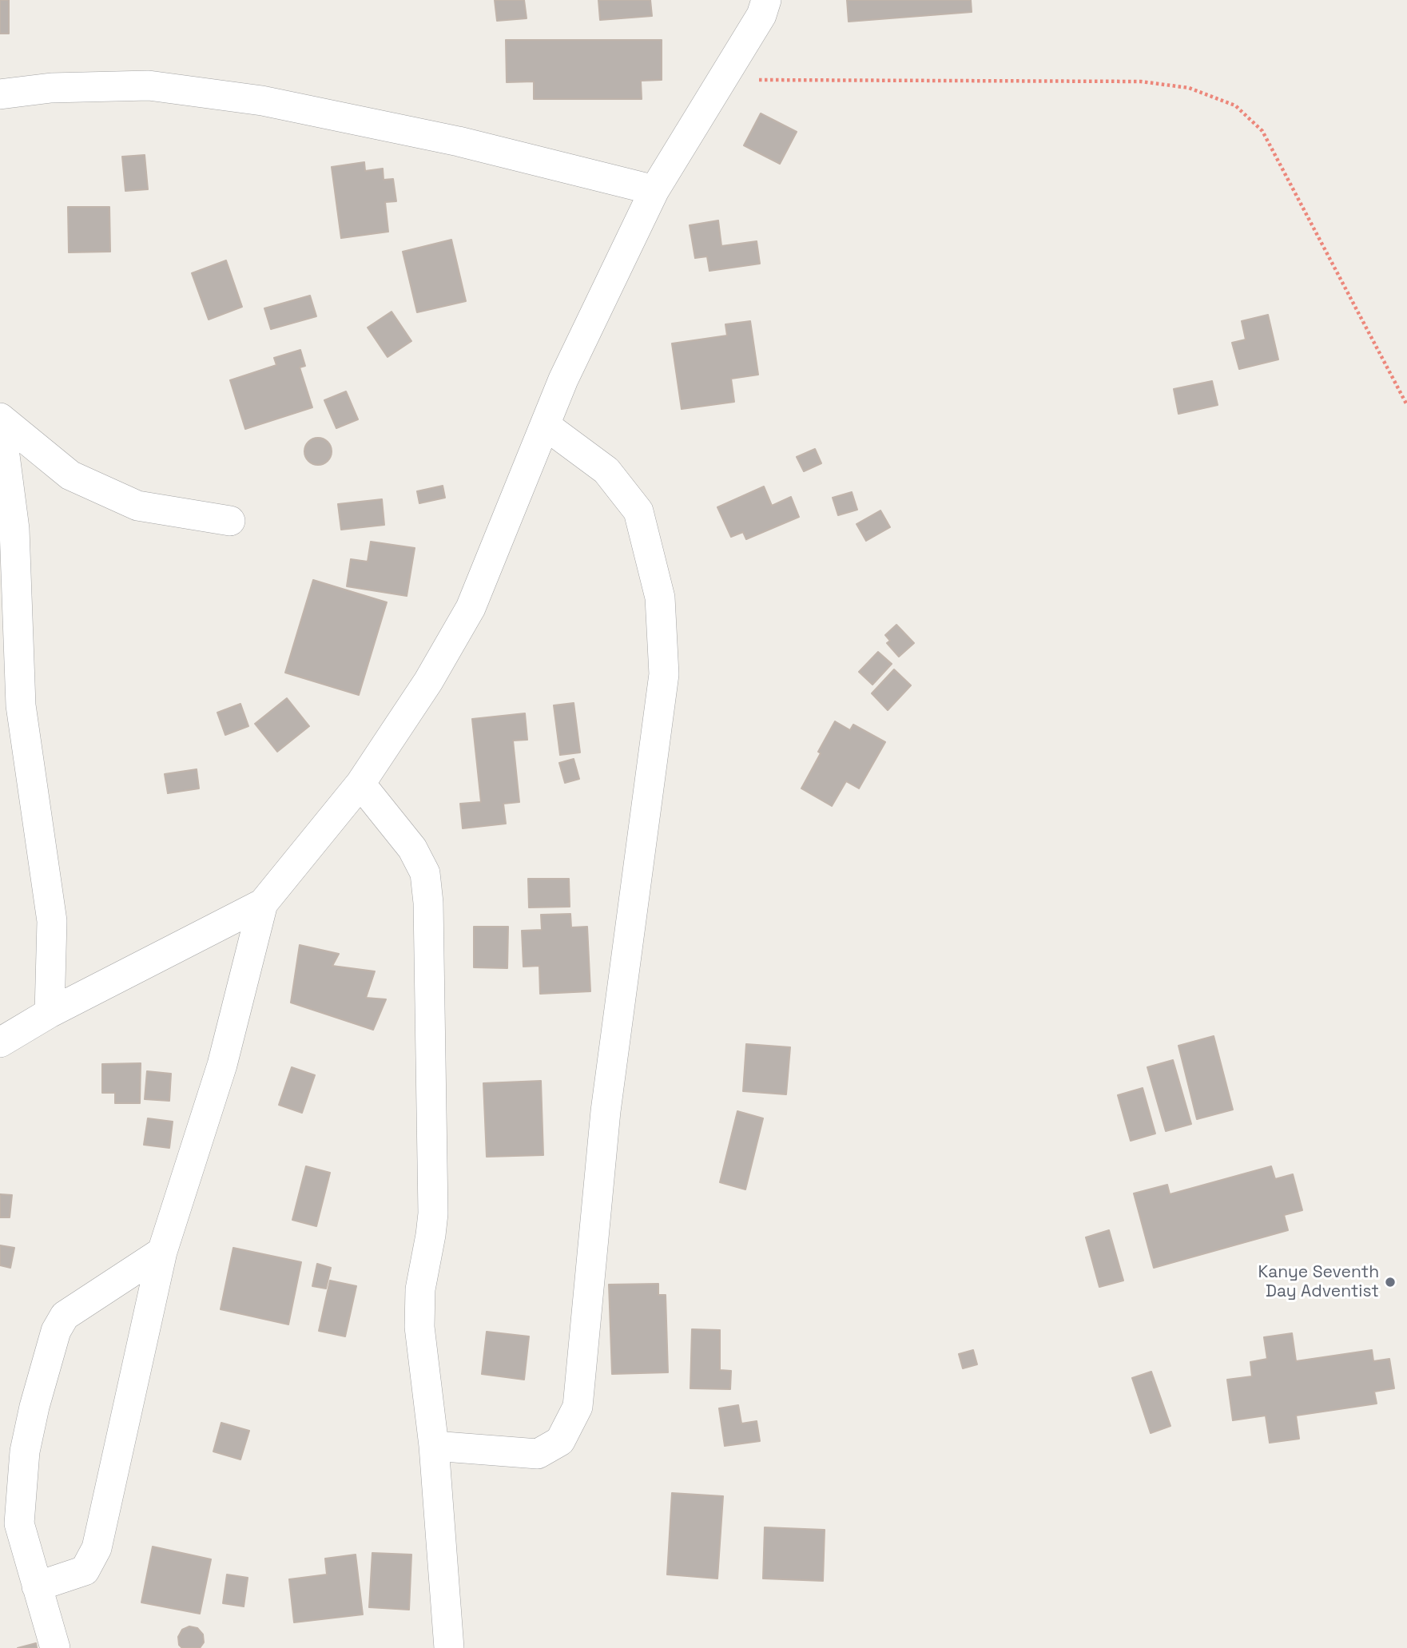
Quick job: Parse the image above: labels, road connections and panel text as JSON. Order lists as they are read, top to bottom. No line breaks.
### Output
{"places":["Kanye Seventh Day Adventist"]}
